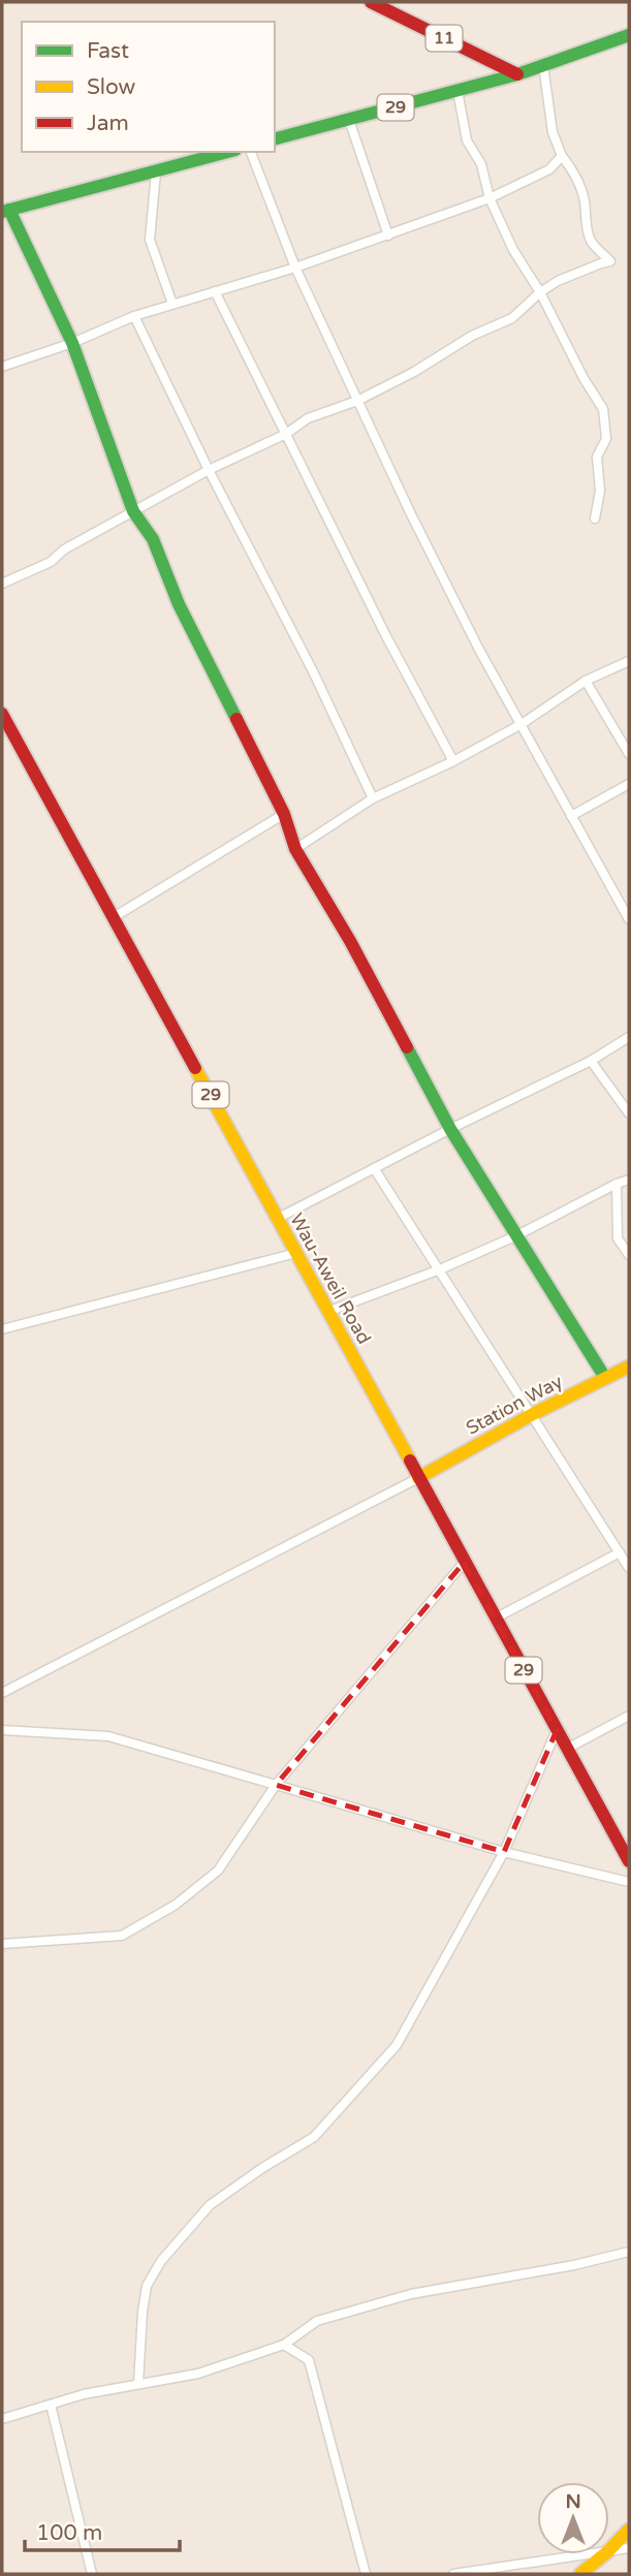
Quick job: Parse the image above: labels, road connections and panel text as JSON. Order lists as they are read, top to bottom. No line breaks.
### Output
{"streets":{"main road":["11","29","Wau-Aweil Road","Station Way"]},"crossings":[["11","29"],["Wau-Aweil Road","Station Way"]],"legend":["Fast","Slow","Jam"],"scale_bar":"100 m","north":"top"}
